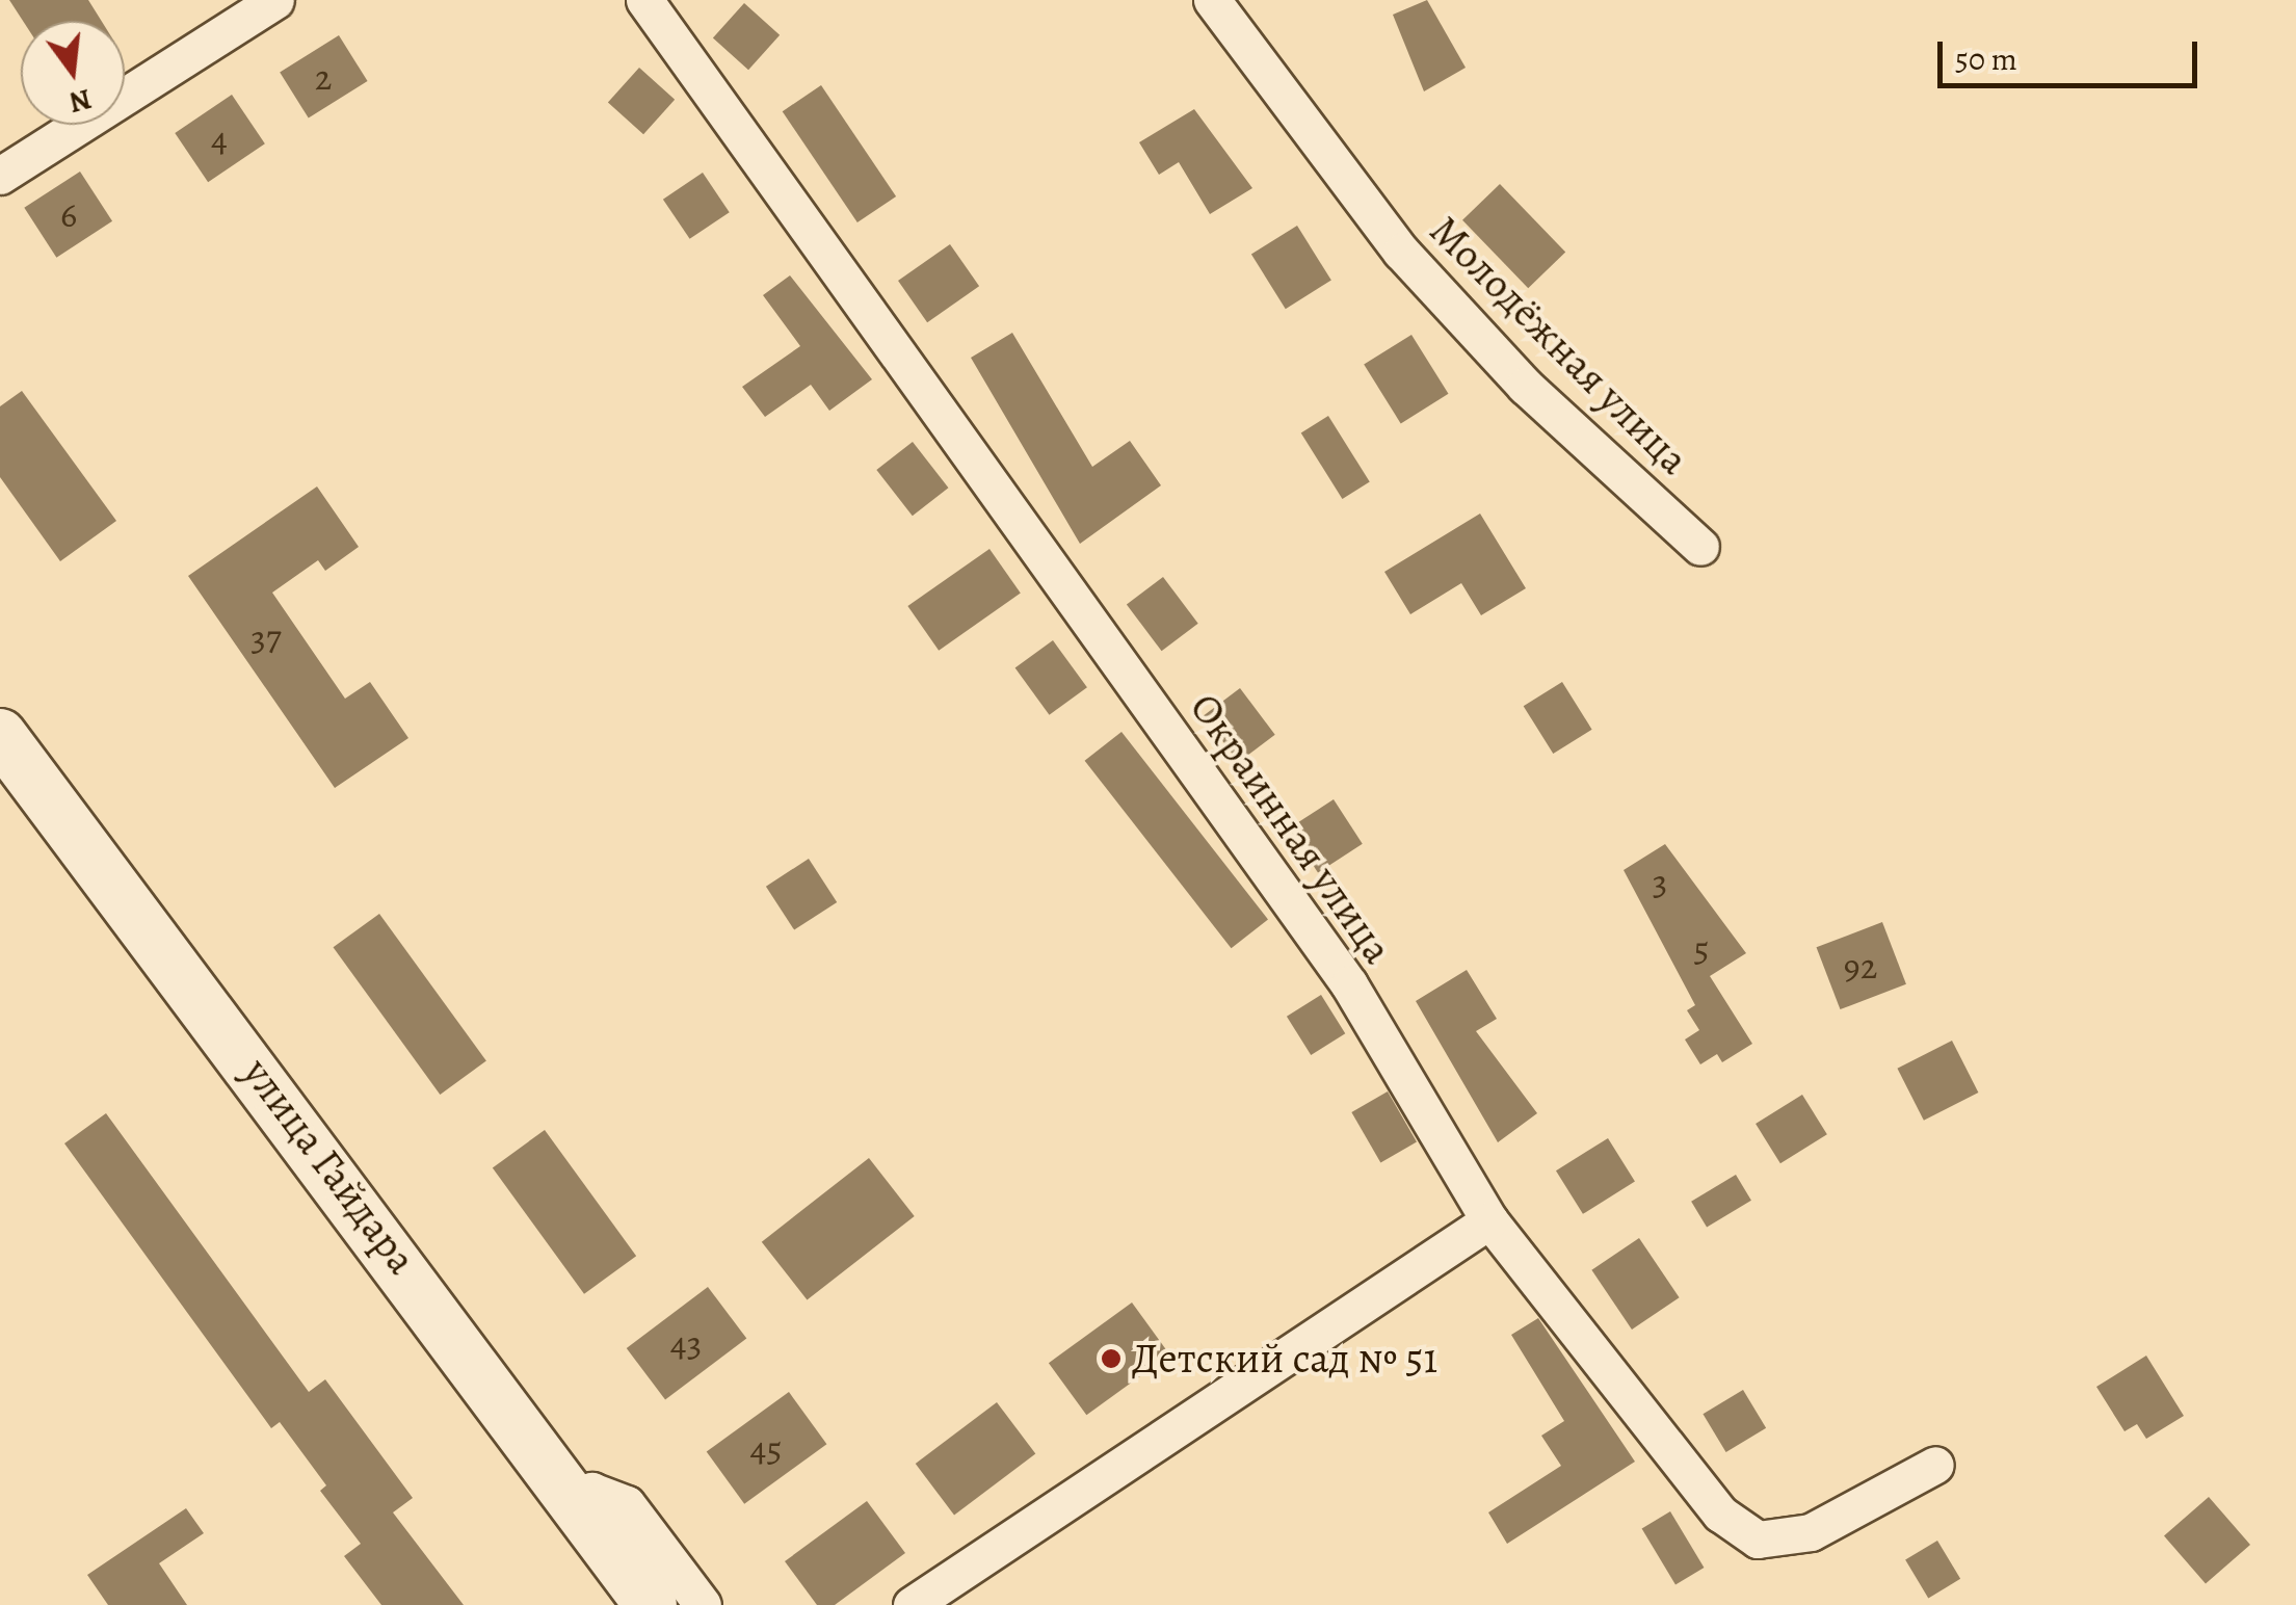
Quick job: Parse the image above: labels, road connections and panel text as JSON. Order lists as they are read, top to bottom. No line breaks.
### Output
{"streets":{"street":["Молодёжная улица","Окраинная улица","улица Гайдара"]},"places":["Детский сад № 51"],"house_numbers":["2","4","6","37","3","5","92","43","45"],"scale_bar":"50 m","north":"bottom"}
